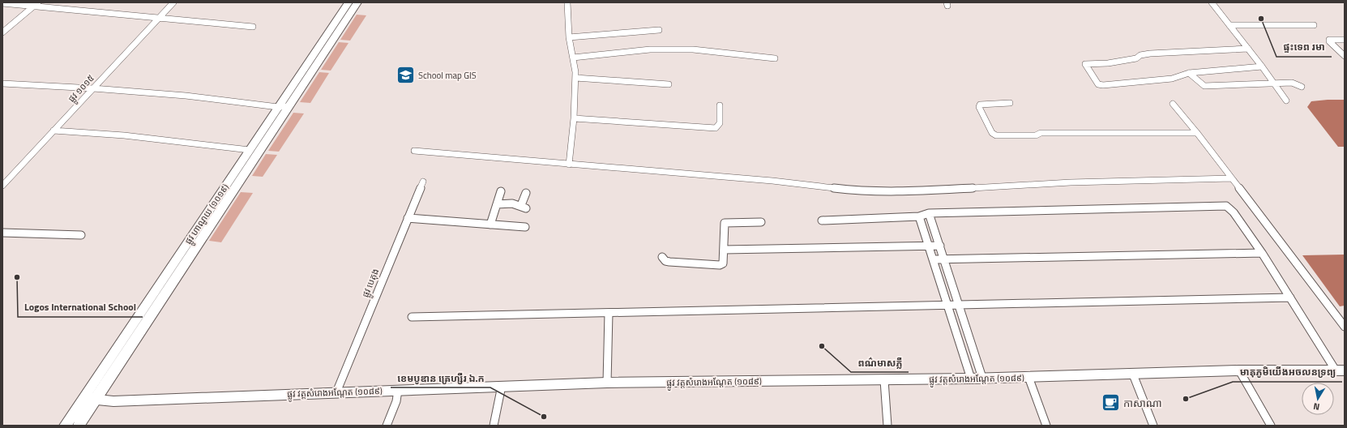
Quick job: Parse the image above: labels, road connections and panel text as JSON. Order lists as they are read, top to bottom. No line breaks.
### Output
{"streets":{"main road":["ផ្លូវ ហាណូយ (១០១៩)","ផ្លូវ វត្តសំរោងអណ្ដែត (១០៨៩)"],"street":["ផ្លូវ ១០១៥","ផ្លូវ បេតុង"]},"crossings":[["ផ្លូវ ហាណូយ (១០១៩)","ផ្លូវ វត្តសំរោងអណ្ដែត (១០៨៩)"],["ផ្លូវ បេតុង","ផ្លូវ វត្តសំរោងអណ្ដែត (១០៨៩)"]],"places":{"other":["ផ្ទះទេព រមា","Logos International School","ពណ៌មាសភ្លឺ","មាតុភូមិយើងអចលនទ្រព្យ","ខេមបូឌាន ត្រេហ្សឺរ ឯ.ក"],"school or university":["School map GIS"],"cafe":["កាសាណា"]},"north":"bottom"}
